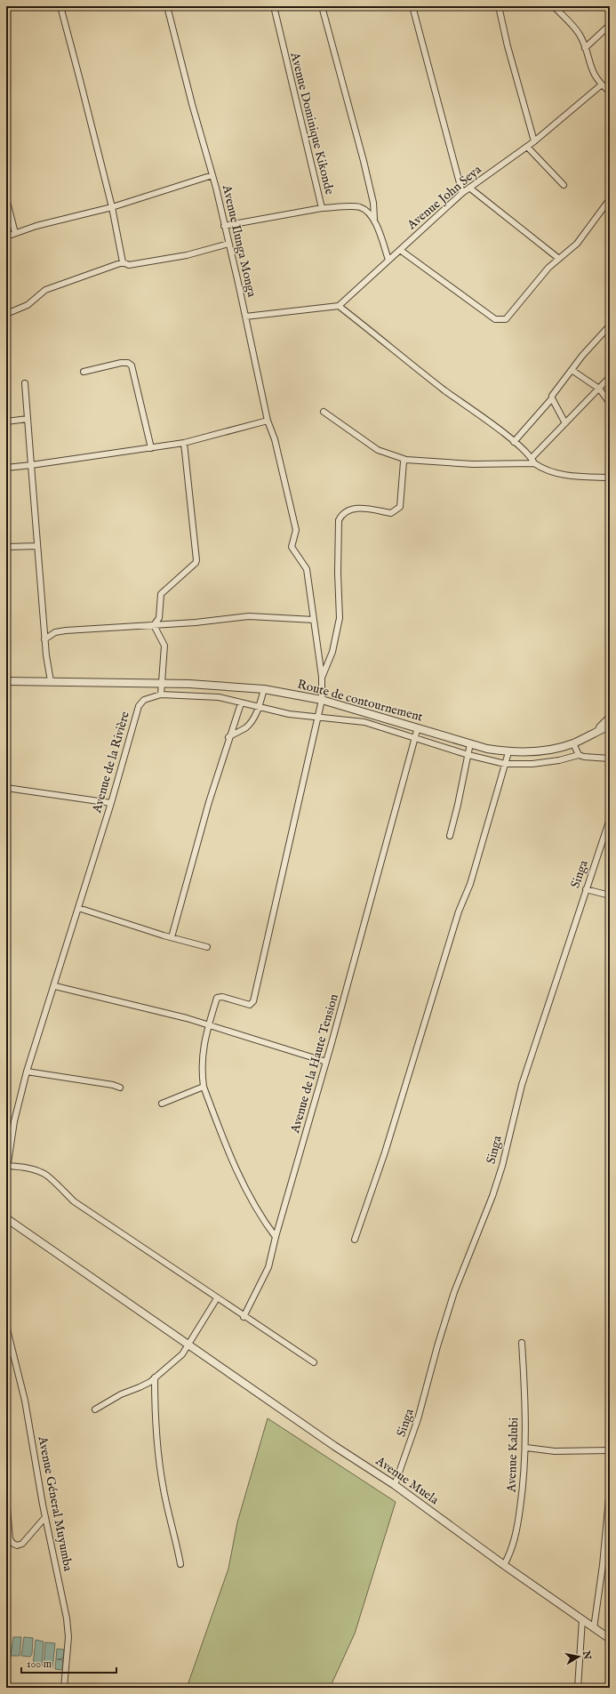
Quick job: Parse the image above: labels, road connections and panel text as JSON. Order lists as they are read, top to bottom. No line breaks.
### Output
{"streets":{"street":["Avenue Dominique Kikonde","Avenue John Seya","Avenue Ilunga Monga","Route de contournement","Avenue de la Rivière","Singa","Avenue de la Haute Tension","Avenue Kalubi","Avenue Muela","Avenue Géneral Muyumba"]},"crossings":[["Avenue John Seya","Avenue Ilunga Monga"],["Route de contournement","Avenue de la Haute Tension"],["Singa","Avenue Muela"],["Avenue Kalubi","Avenue Muela"]],"scale_bar":"100 m","north":"right"}
